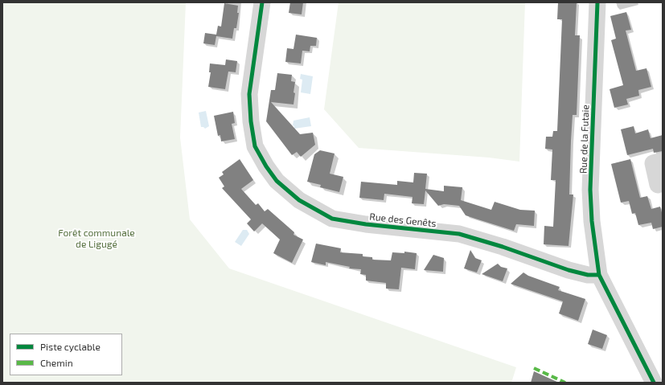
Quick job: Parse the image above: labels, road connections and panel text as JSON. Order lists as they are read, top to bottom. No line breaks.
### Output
{"streets":{"street":["Rue de la Futaie","Rue des Genêts"]},"crossings":[["Rue de la Futaie","Rue des Genêts"]],"parks":["Forêt communale de Ligugé"],"legend":["Piste cyclable","Chemin"]}
